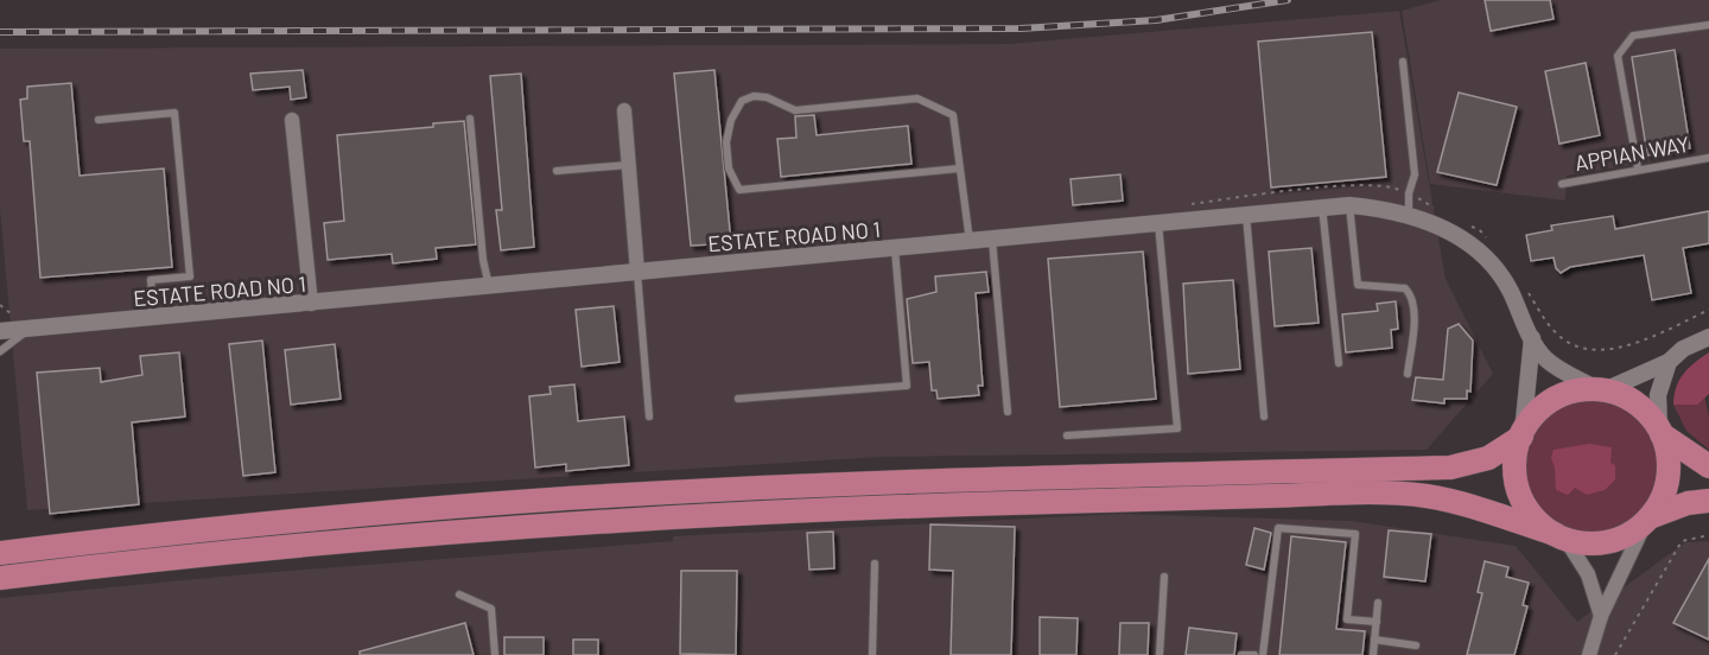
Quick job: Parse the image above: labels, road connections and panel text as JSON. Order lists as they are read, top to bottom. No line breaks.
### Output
{"streets":{"street":["ESTATE ROAD NO 1"],"lane":["APPIAN WAY"]}}
